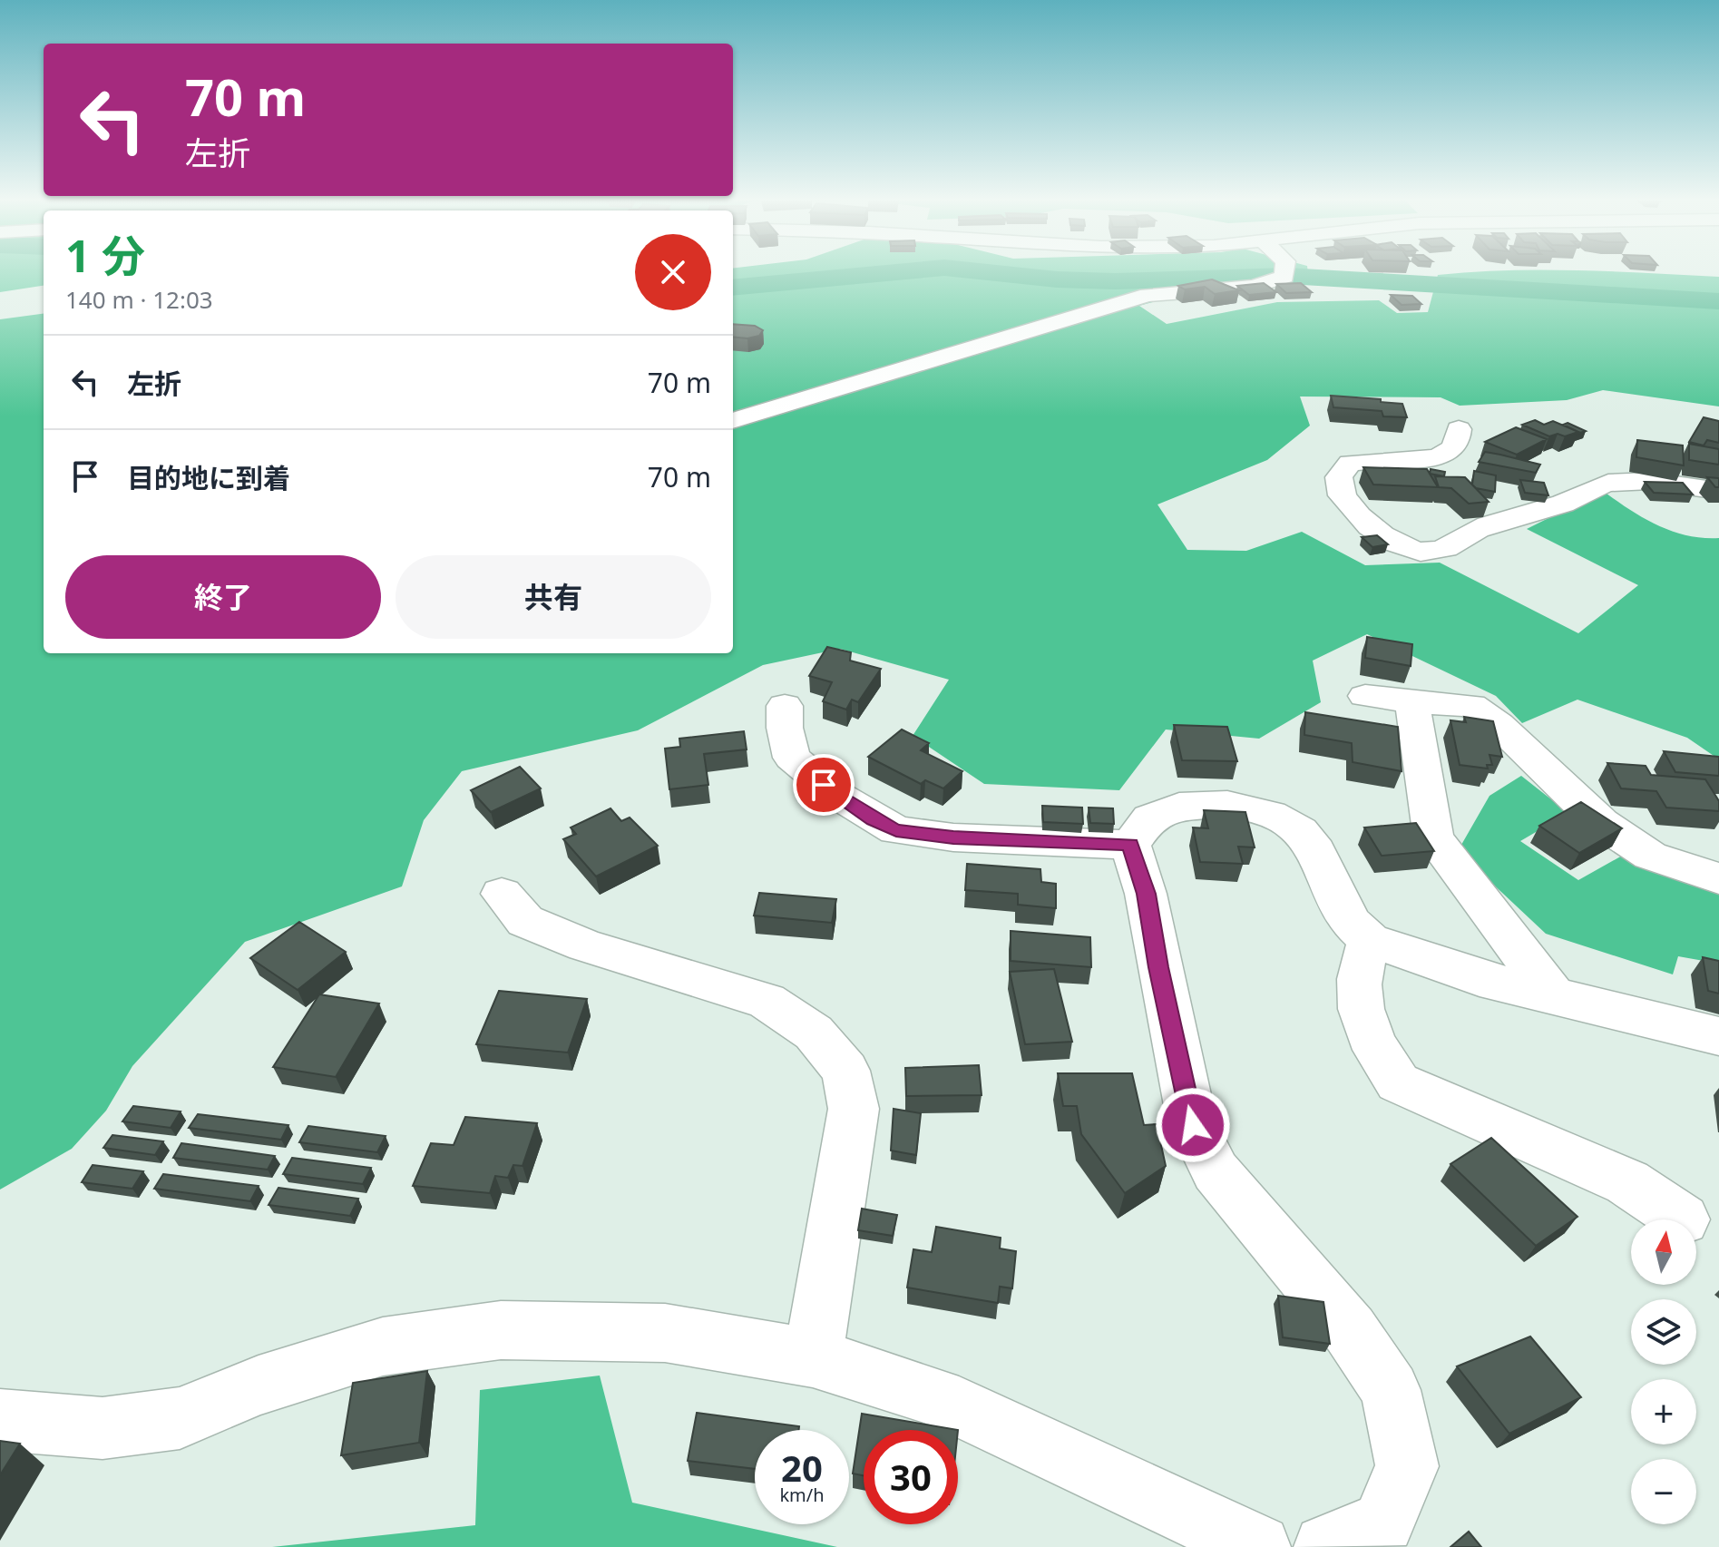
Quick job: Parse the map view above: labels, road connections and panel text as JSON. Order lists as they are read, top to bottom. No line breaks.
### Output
{"north":"top","page":{"turn":["70 m","左折"],"heading":["1 分","140 m · 12:03"],"list":[{"name":"左折","value":"70 m"},{"name":"目的地に到着","value":"70 m"}],"buttons":["終了","共有"],"map_buttons":["+","−"],"speed":"20 km/h","limit":"30"}}
